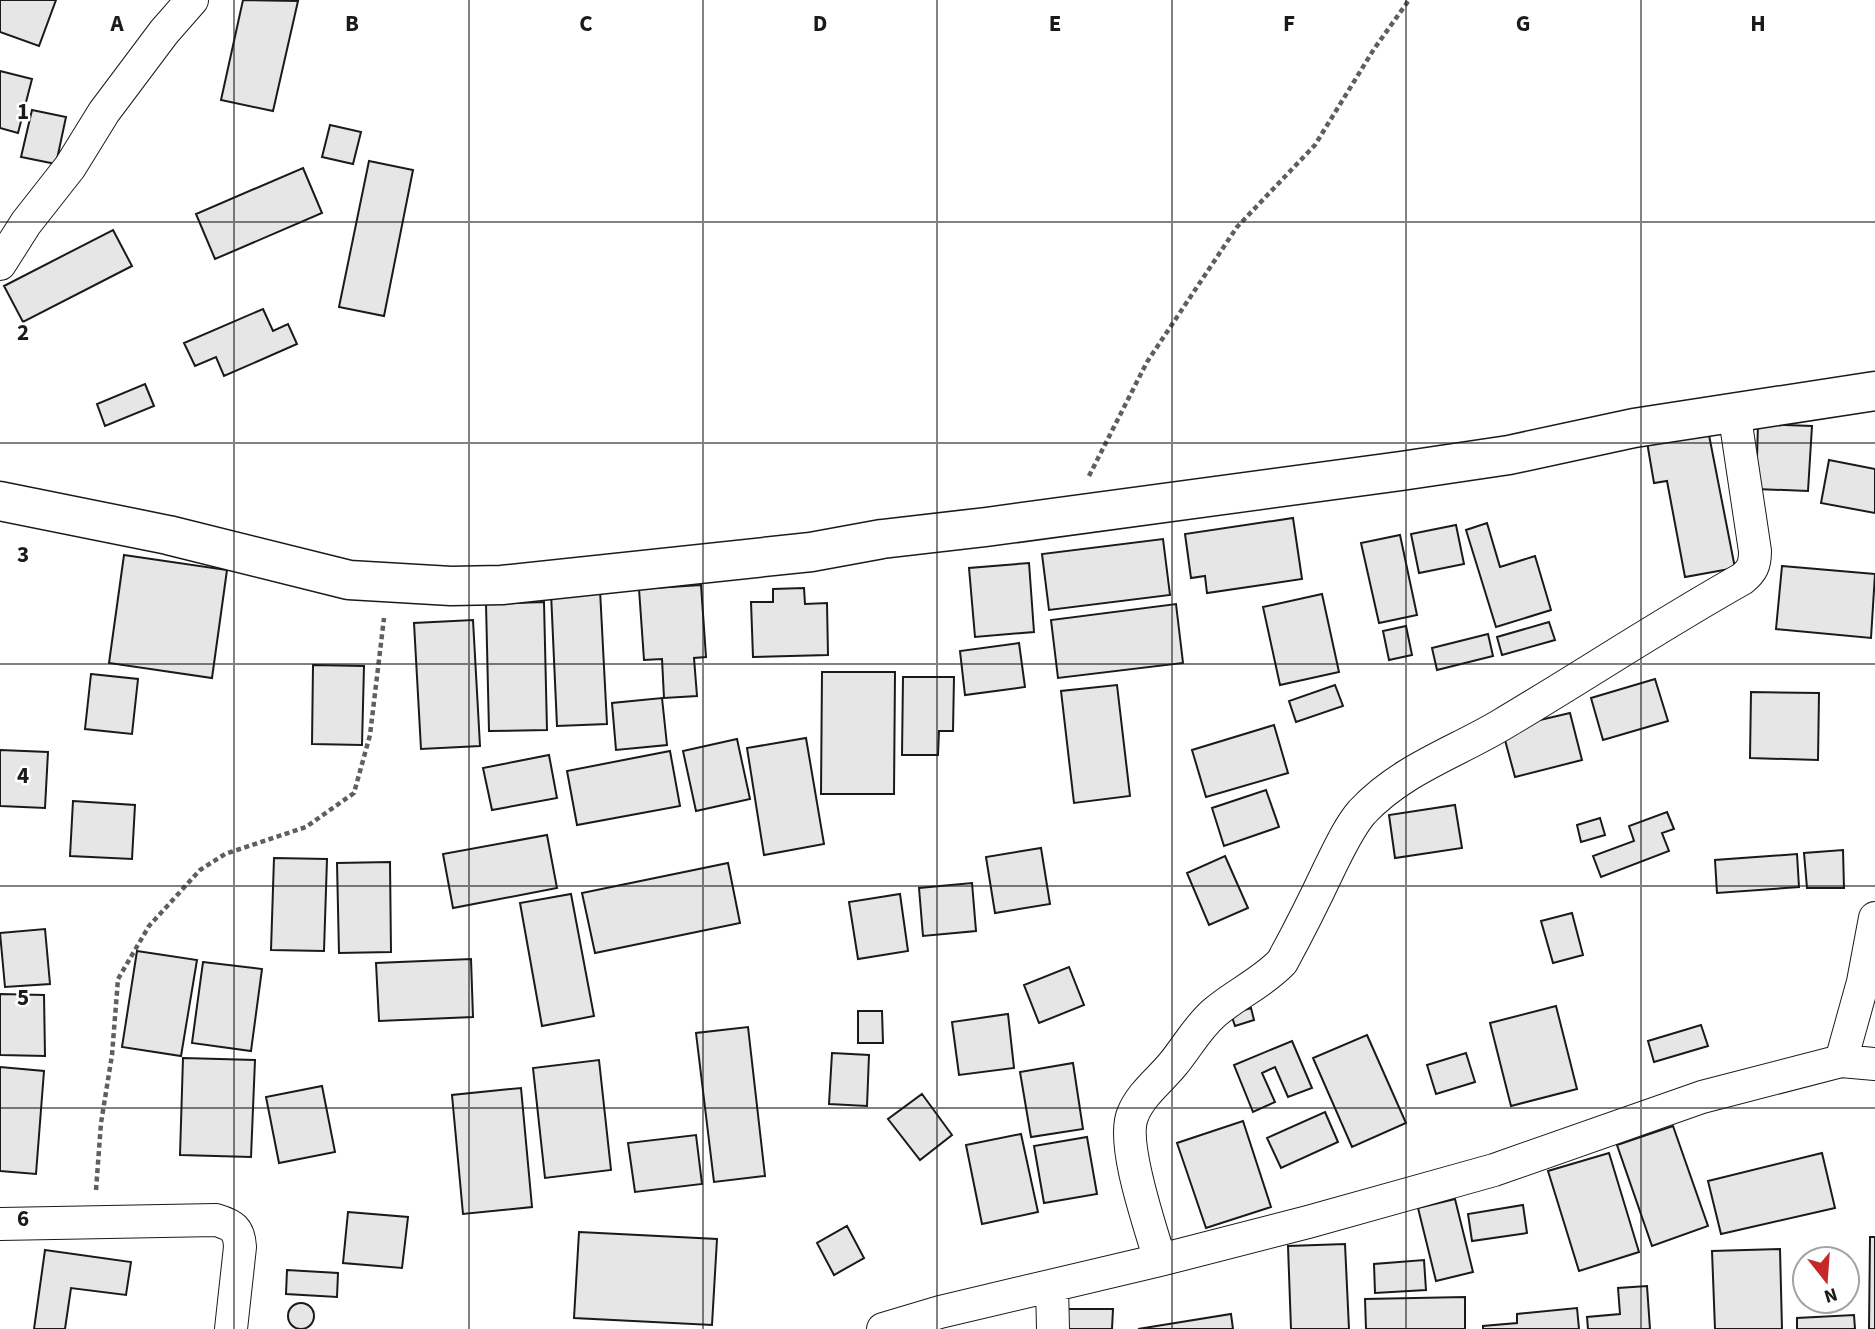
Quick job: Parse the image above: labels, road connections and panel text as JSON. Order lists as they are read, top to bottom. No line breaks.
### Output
{"north":"bottom","grid":{"columns":["A","B","C","D","E","F","G","H"],"rows":["1","2","3","4","5","6"]}}
